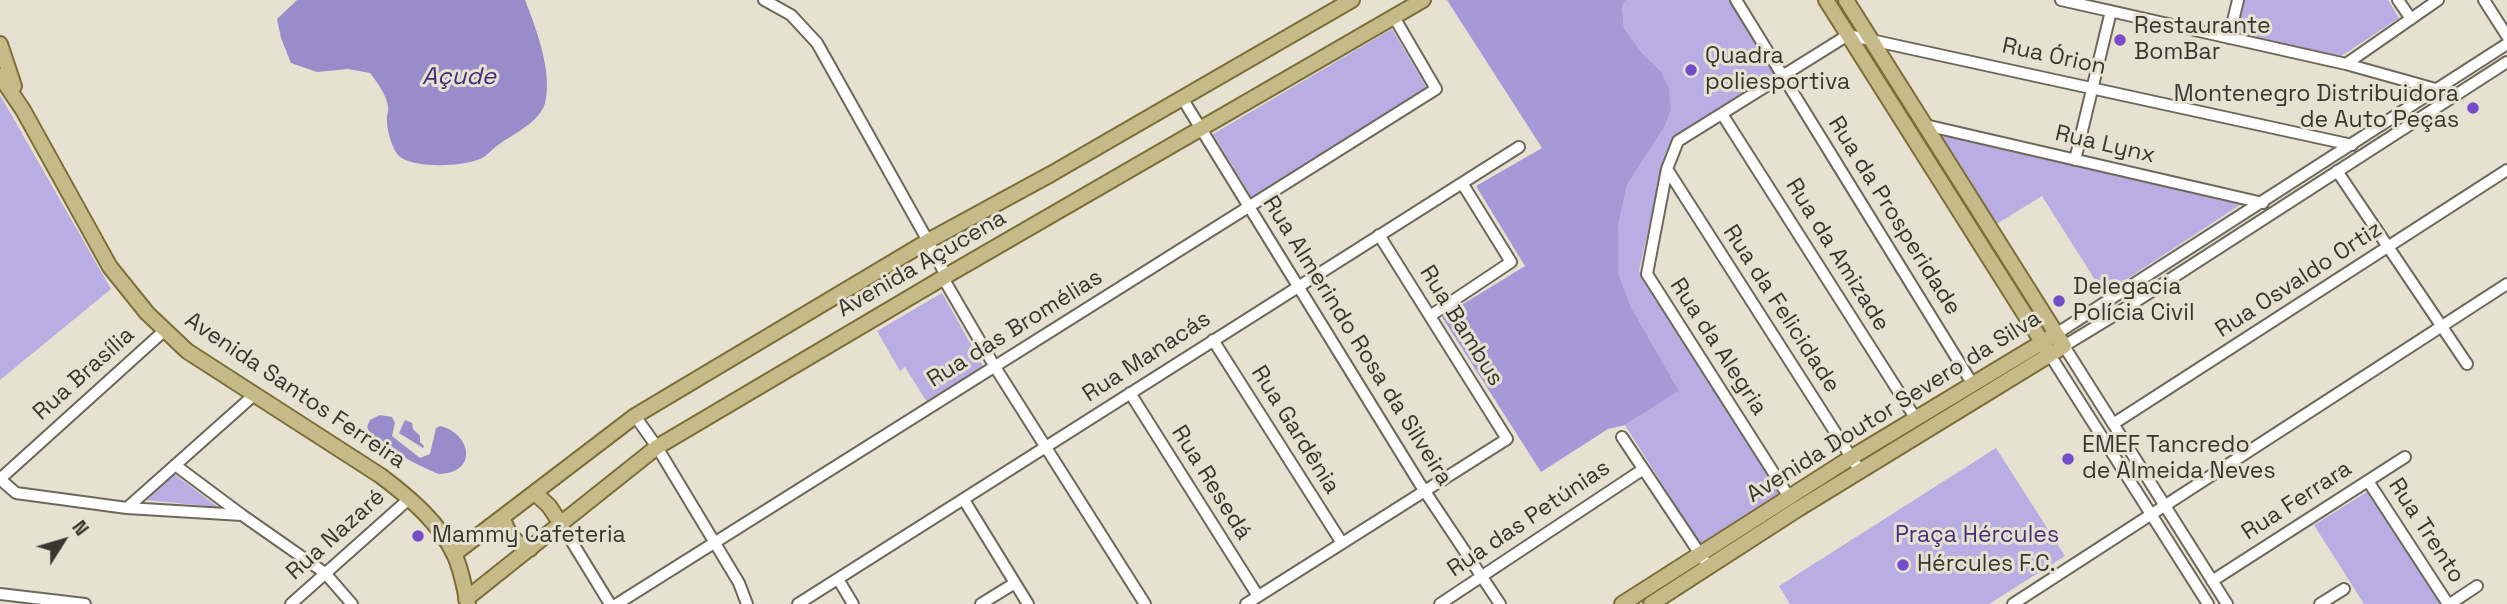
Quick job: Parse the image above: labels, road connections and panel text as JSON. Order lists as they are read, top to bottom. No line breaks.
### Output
{"streets":{"main road":["Avenida Açucena","Avenida Santos Ferreira","Avenida Doutor Severo da Silva"],"street":["Rua Órion","Rua Lynx","Rua da Prosperidade","Rua da Amizade","Rua Osvaldo Ortiz","Rua da Felicidade","Rua Bambus","Rua das Bromélias","Rua Almerindo Rosa da Silveira","Rua da Alegria","Rua Manacás","Rua Brasília","Rua Gardênia","Rua Resedá","Rua Ferrara","Rua das Petúnias","Rua Trento","Rua Nazaré"]},"crossings":[["Rua Órion","Avenida Doutor Severo da Silva"],["Rua Lynx","Avenida Doutor Severo da Silva"],["Rua da Prosperidade","Rua da Alegria"],["Rua da Prosperidade","Avenida Doutor Severo da Silva"],["Rua da Amizade","Rua da Alegria"],["Rua da Amizade","Avenida Doutor Severo da Silva"],["Avenida Açucena","Rua das Bromélias"],["Avenida Açucena","Rua Almerindo Rosa da Silveira"],["Avenida Açucena","Avenida Santos Ferreira"],["Rua da Felicidade","Rua da Alegria"],["Rua da Felicidade","Avenida Doutor Severo da Silva"],["Rua Bambus","Rua Almerindo Rosa da Silveira"],["Rua Bambus","Rua Manacás"],["Rua das Bromélias","Rua Almerindo Rosa da Silveira"],["Rua Almerindo Rosa da Silveira","Rua Manacás"],["Rua Almerindo Rosa da Silveira","Rua das Petúnias"],["Rua da Alegria","Avenida Doutor Severo da Silva"],["Rua Manacás","Rua Gardênia"],["Rua Manacás","Rua Resedá"],["Rua Brasília","Avenida Santos Ferreira"],["Avenida Santos Ferreira","Rua Nazaré"],["Rua Ferrara","Rua Trento"]],"water":["Açude"],"parks":["Praça Hércules"],"places":["Restaurante BomBar","Quadra poliesportiva","Montenegro Distribuidora de Auto Peças","Delegacia Polícia Civil","EMEF Tancredo de Almeida Neves","Mammy Cafeteria","Hércules F.C."],"north":"top right"}
